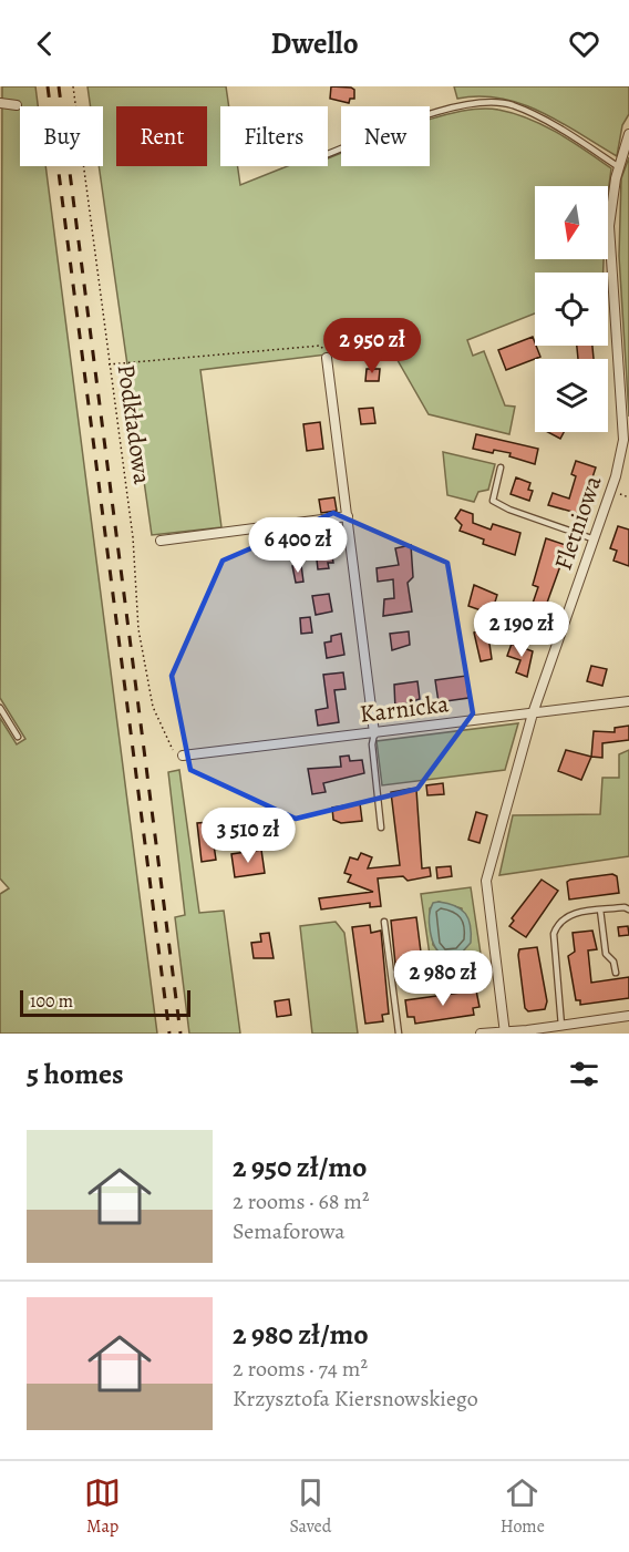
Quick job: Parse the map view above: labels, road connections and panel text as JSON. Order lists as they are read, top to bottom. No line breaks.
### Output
{"streets":{"street":["Fletniowa","Karnicka"],"path":["Podkładowa"]},"crossings":[["Podkładowa","Karnicka"],["Fletniowa","Karnicka"]],"scale_bar":"100 m","north":"bottom","page":{"header":"Dwello","chip":["Buy","Rent","Filters","New"],"price":["2 950 zł","6 400 zł","2 190 zł","3 510 zł","2 980 zł"],"scale":"100 m","heading":"5 homes","list":[{"name":"2 950 zł/mo","note":"2 rooms · 68 m² · Semaforowa"},{"name":"2 980 zł/mo","note":"2 rooms · 74 m² · Krzysztofa Kiersnowskiego"}],"tabs":["Map","Saved","Home"]}}
